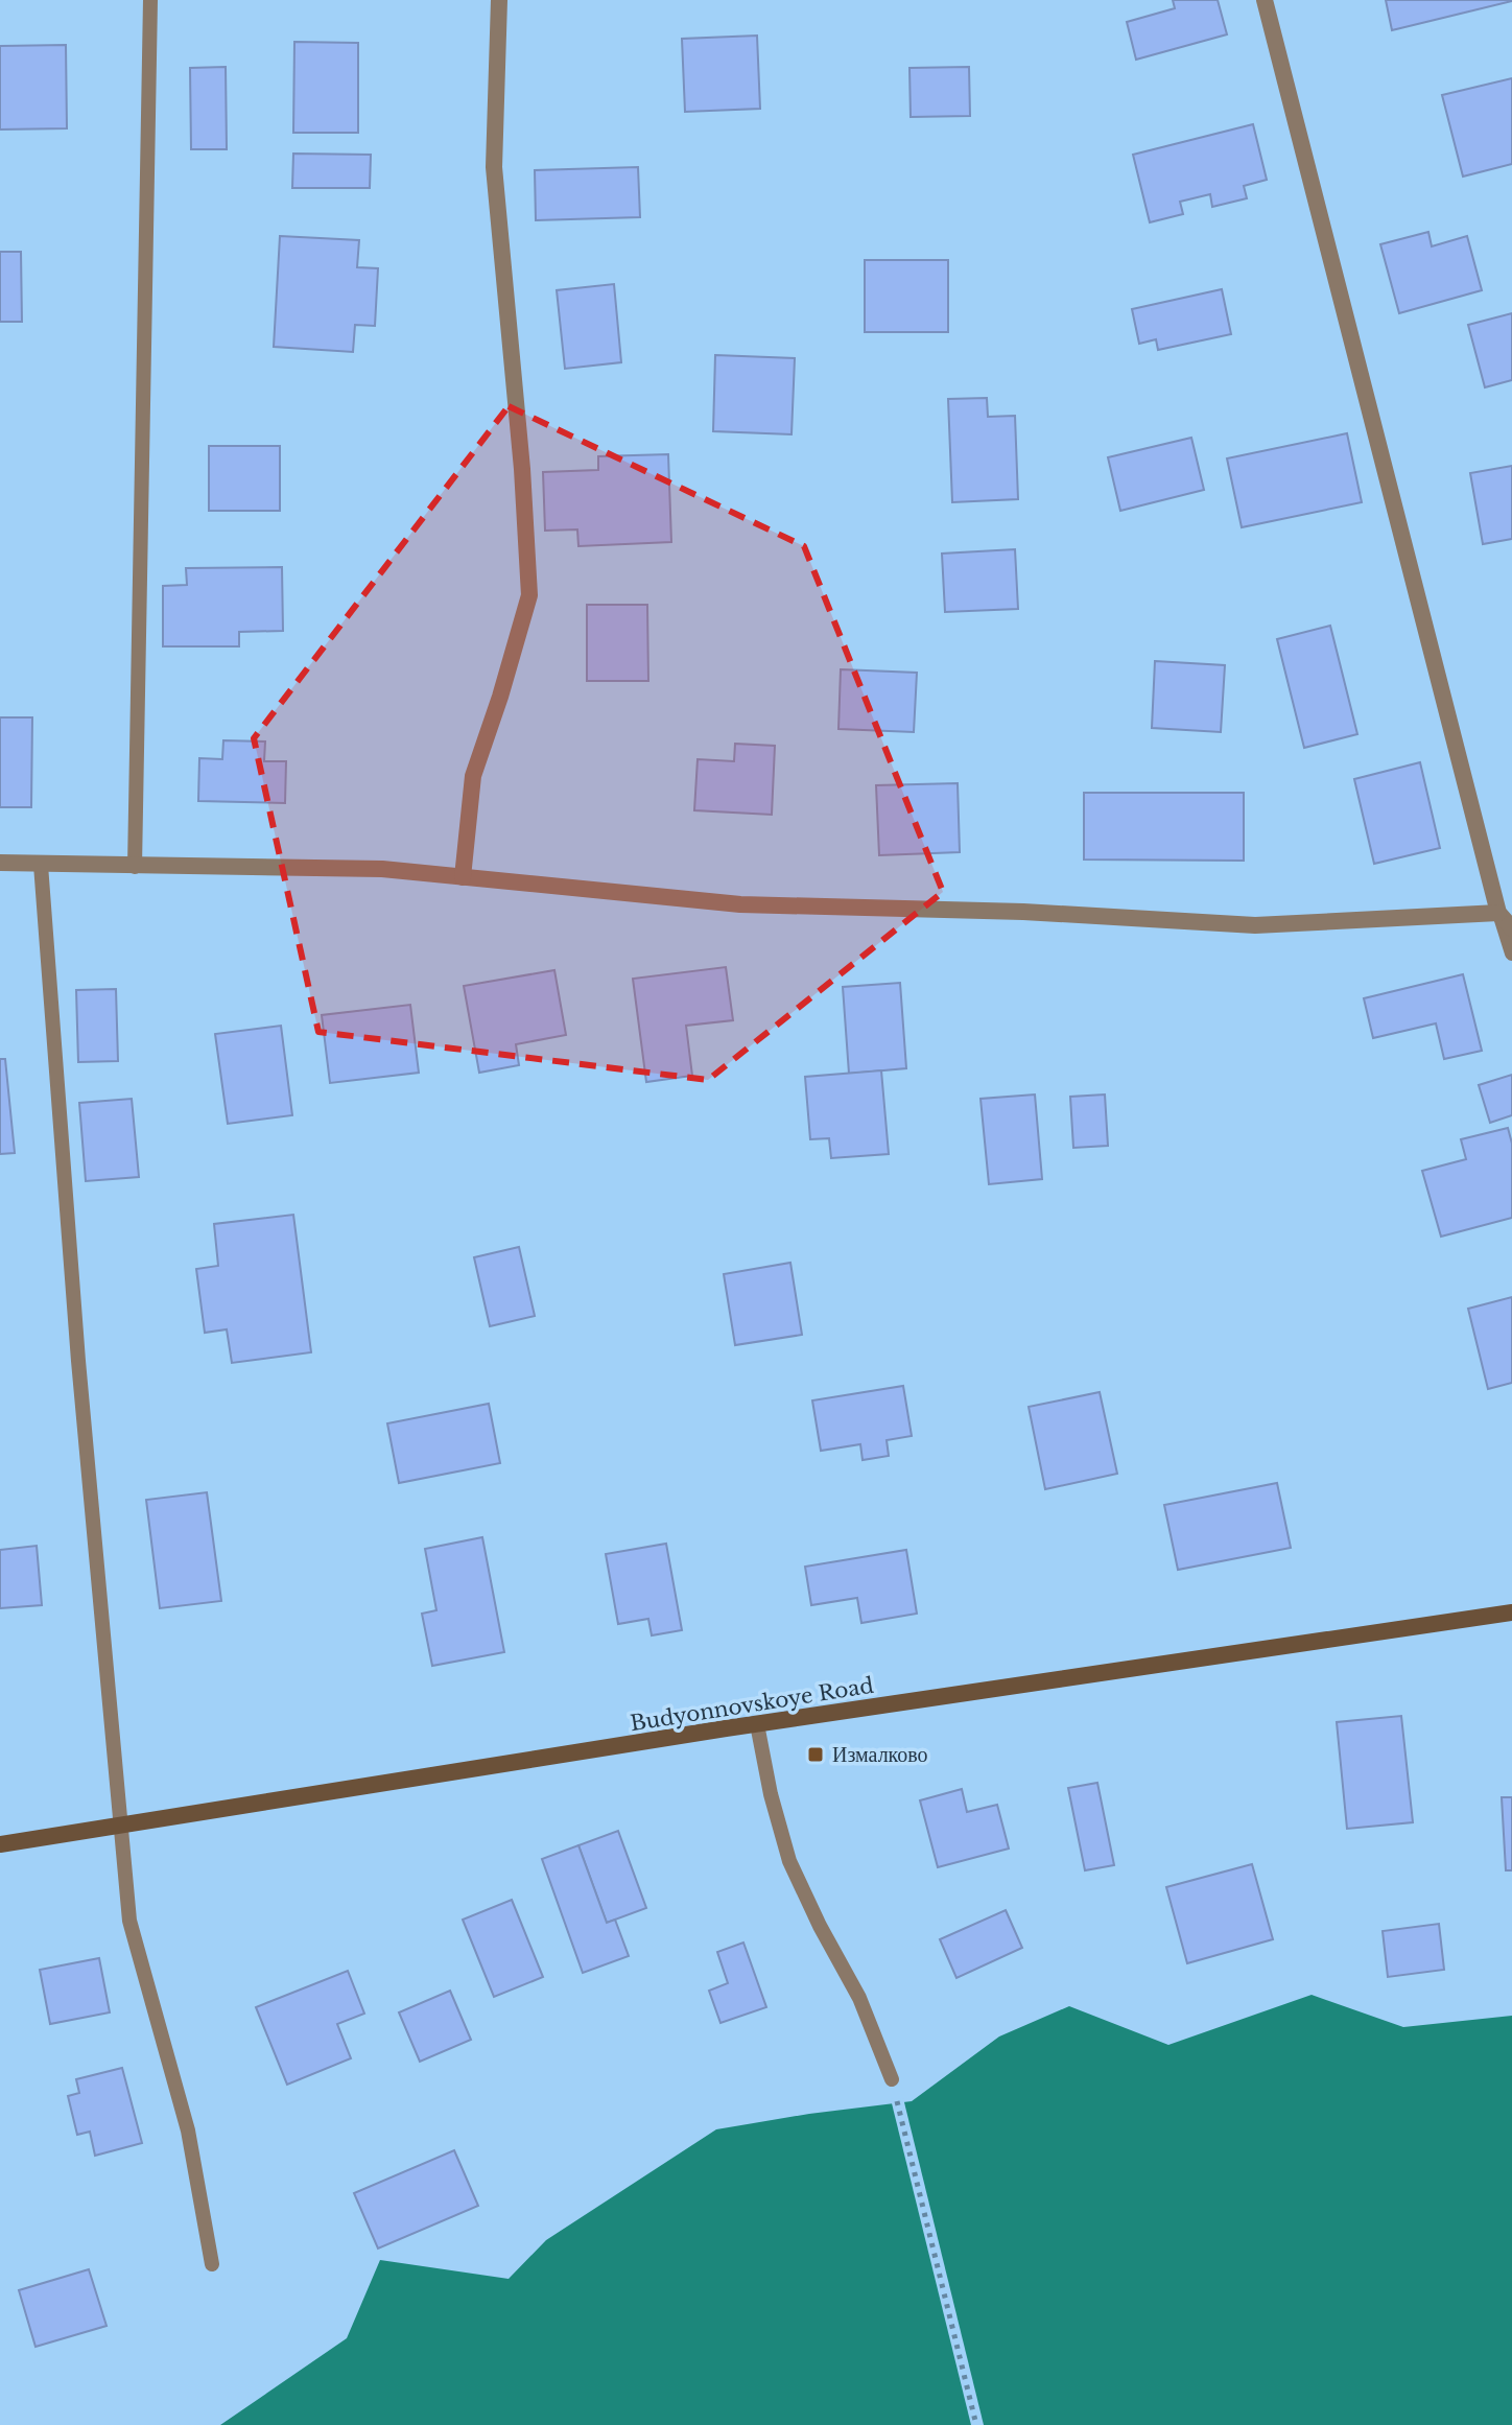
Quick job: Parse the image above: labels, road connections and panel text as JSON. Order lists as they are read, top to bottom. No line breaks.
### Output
{"streets":{"main road":["Budyonnovskoye Road"]},"places":{"transit":["Измалково"]}}
